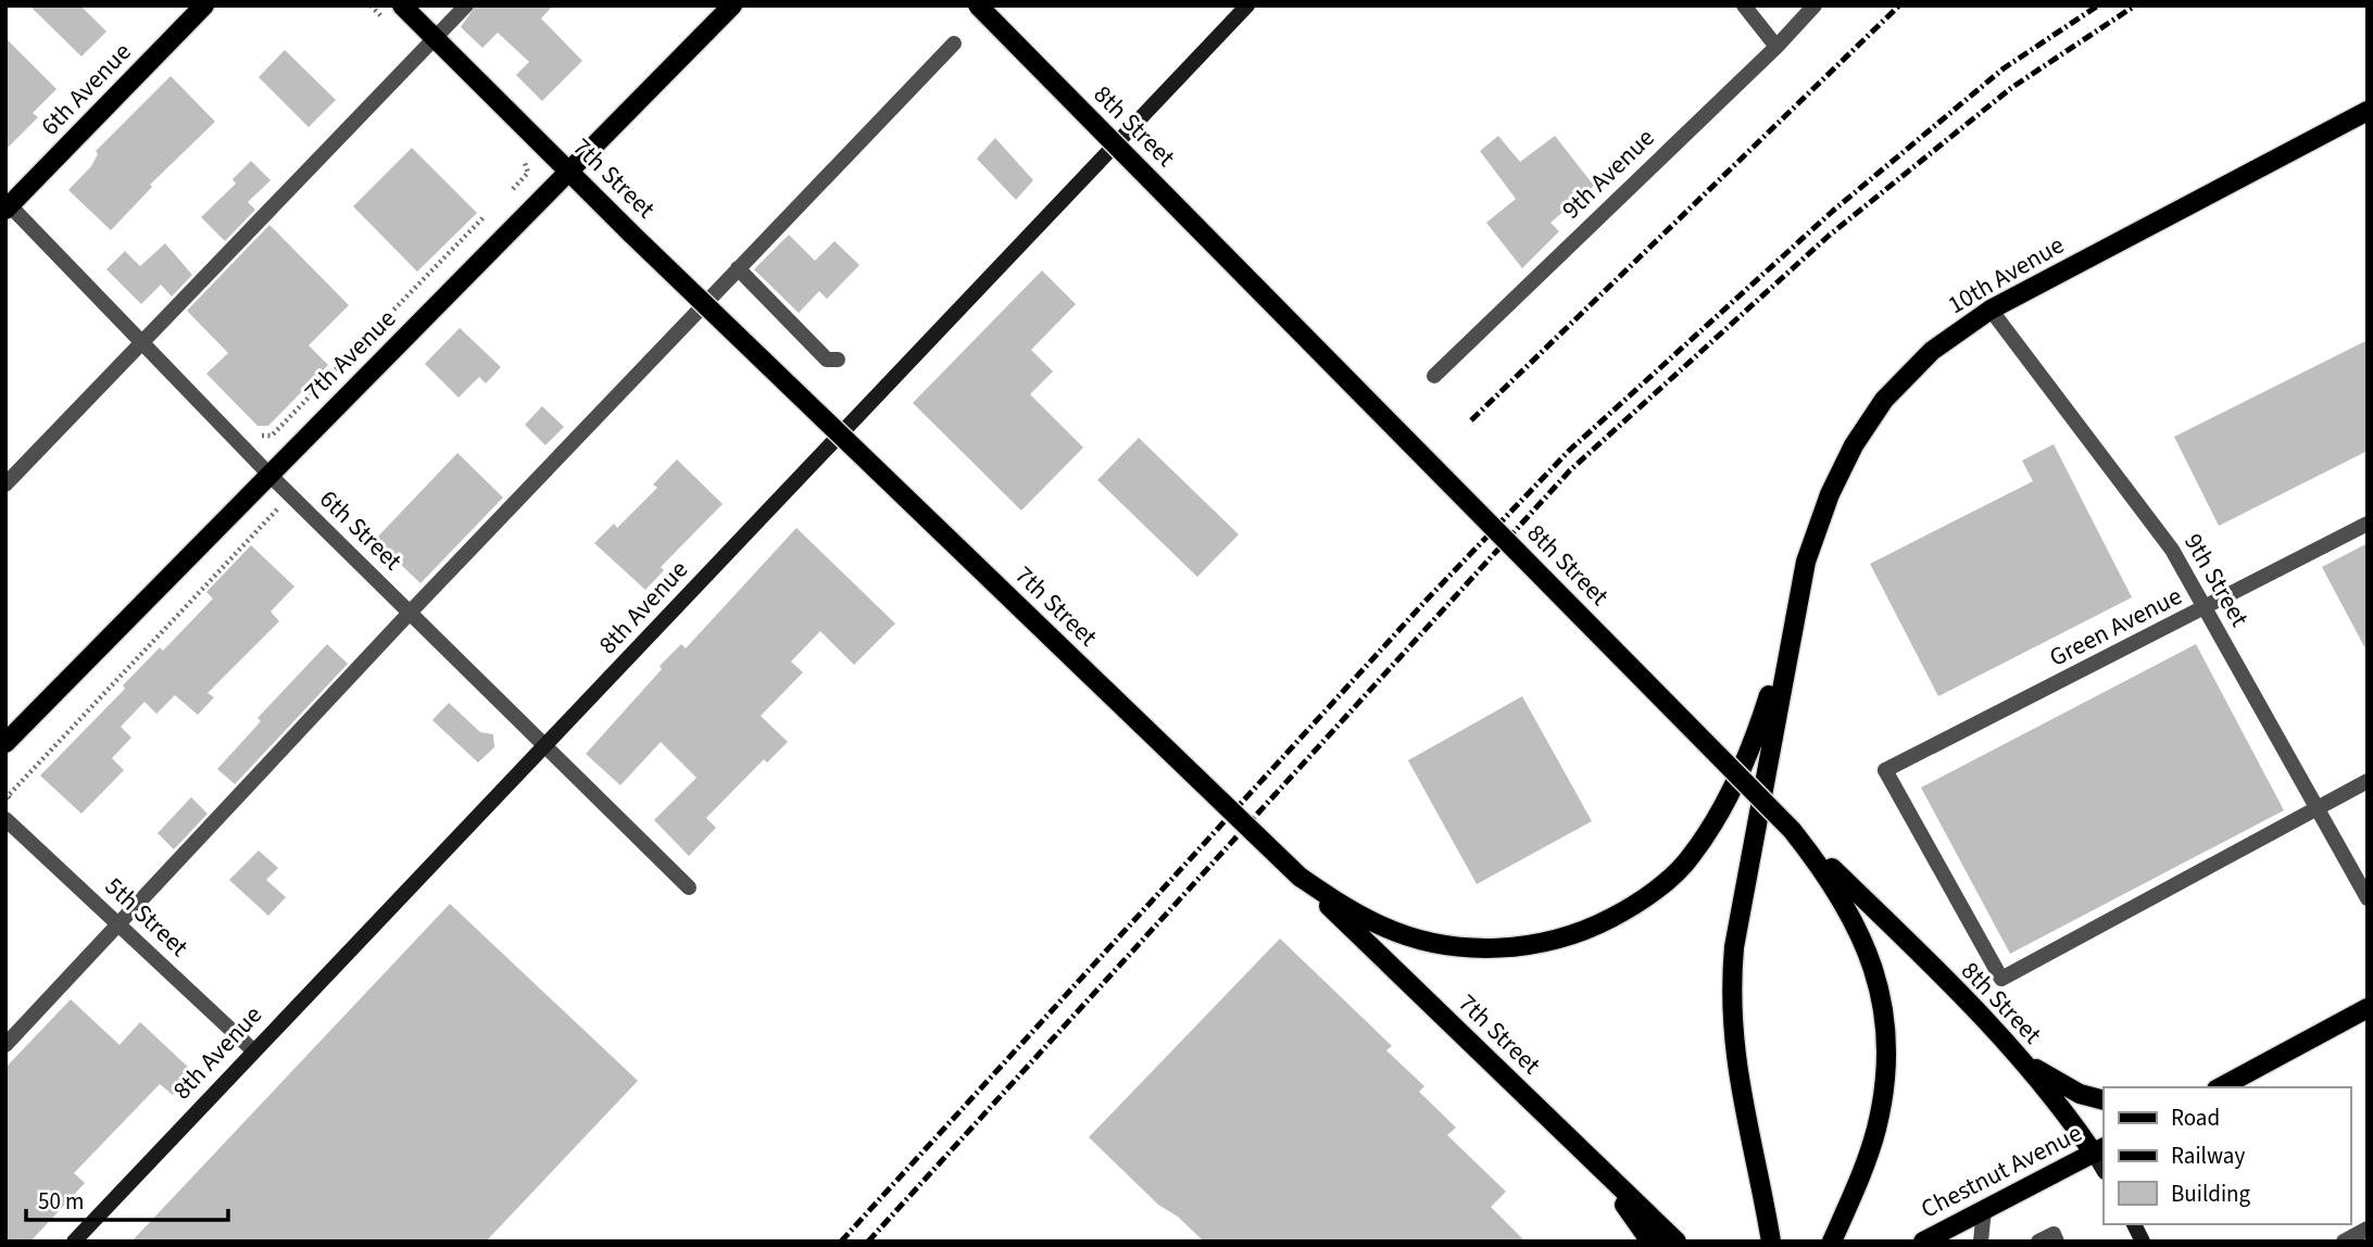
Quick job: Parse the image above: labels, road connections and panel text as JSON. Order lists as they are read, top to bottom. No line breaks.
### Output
{"streets":{"main road":["6th Avenue","8th Street","7th Street","10th Avenue","7th Avenue","Chestnut Avenue"],"street":["9th Avenue","6th Street","9th Street","8th Avenue","Green Avenue","5th Street"]},"crossings":[["6th Avenue","6th Street"],["8th Street","Chestnut Avenue"],["7th Street","7th Avenue"],["10th Avenue","9th Street"],["7th Avenue","6th Street"],["6th Street","8th Avenue"],["9th Street","Green Avenue"],["8th Avenue","5th Street"]],"legend":["Road","Railway","Building"],"scale_bar":"50 m"}
